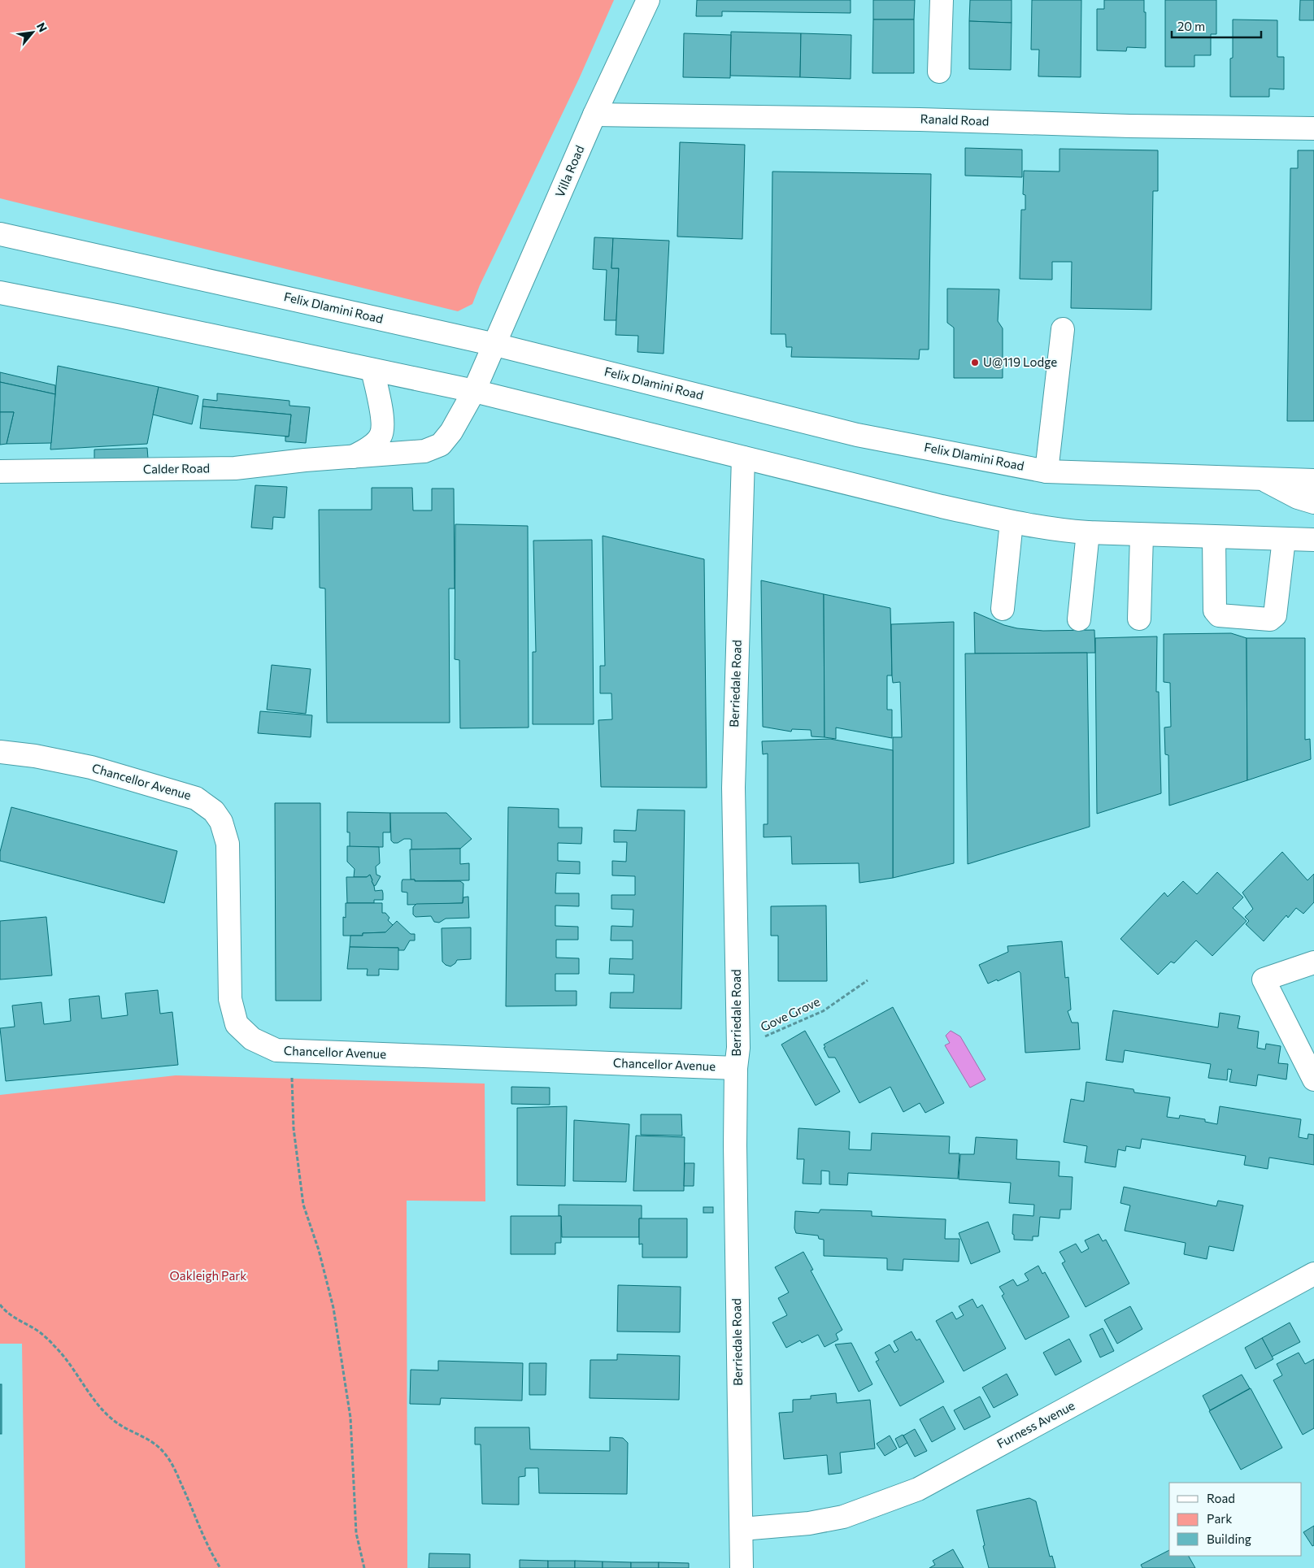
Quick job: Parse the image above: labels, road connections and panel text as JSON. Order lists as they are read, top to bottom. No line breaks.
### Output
{"streets":{"street":["Ranald Road","Villa Road","Felix Dlamini Road","Calder Road","Berriedale Road","Chancellor Avenue","Furness Avenue"],"path":["Gove Grove"]},"crossings":[["Ranald Road","Villa Road"],["Villa Road","Felix Dlamini Road"],["Villa Road","Calder Road"],["Berriedale Road","Chancellor Avenue"],["Berriedale Road","Gove Grove"],["Berriedale Road","Furness Avenue"],["Chancellor Avenue","Gove Grove"]],"parks":["Oakleigh Park"],"places":["U@119 Lodge"],"legend":["Road","Park","Building"],"scale_bar":"20 m","north":"top right"}
